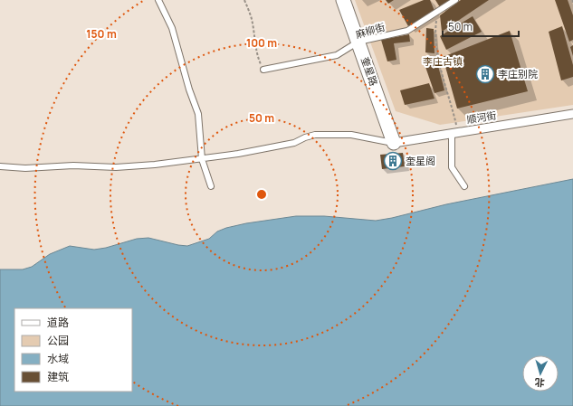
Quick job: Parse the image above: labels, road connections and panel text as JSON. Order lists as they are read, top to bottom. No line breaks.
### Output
{"streets":{"street":["奎星路","顺河街"],"lane":["麻柳街"]},"crossings":[["麻柳街","奎星路"],["奎星路","顺河街"]],"parks":["李庄古镇"],"places":{"building":["李庄别院","奎星阁"]},"legend":["道路","公园","水域","建筑"],"scale_bar":"50 m","north":"bottom","rings":["150 m","100 m","50 m"]}
